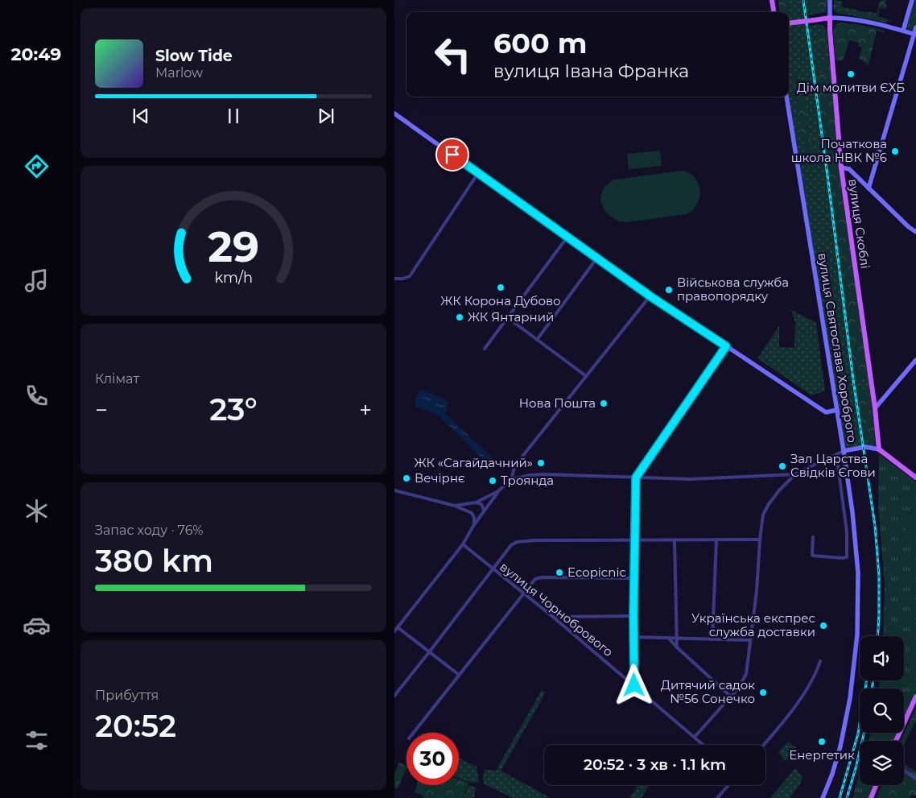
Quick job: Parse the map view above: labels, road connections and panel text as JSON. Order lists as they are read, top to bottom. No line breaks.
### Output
{"streets":{"main road":["вулиця Скоблі","вулиця Святослава Хороброго"],"street":["вулиця Чорнобрового"]},"places":["Дім молитви ЄХБ","Початкова школа НВК №6","ЖК Корона Дубово","Військова служба правопорядку","ЖК Янтарний","Нова Пошта","ЖК «Сагайдачний»","Зал Царства Свідків Єгови","Вечірнє","Троянда","Ecopicnic","Українська експрес служба доставки","Дитячий садок №56 Сонечко","Енергетик"],"page":{"tabs":"20:49","turn":["600 m","вулиця Івана Франка"],"song":["Slow Tide","Marlow"],"tile":["Клімат",["Запас ходу · 76%","380 km"],["Прибуття","20:52"]],"heat":["−","23°","+"],"limit":"30","trip":"20:52 · 3 хв · 1.1 km","gauge":["29","km/h"]}}
